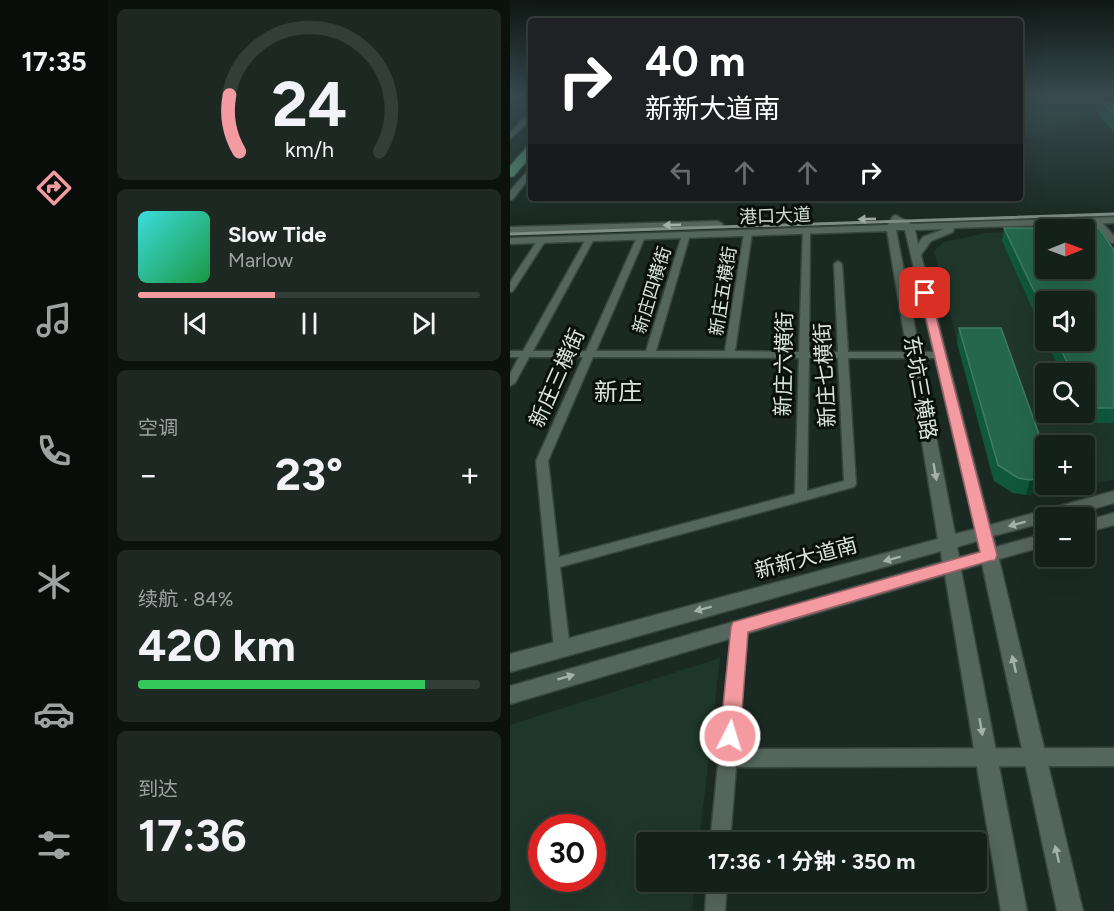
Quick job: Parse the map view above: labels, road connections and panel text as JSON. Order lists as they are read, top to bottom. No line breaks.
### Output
{"streets":{"street":["港口大道","新庄四横街","新庄五横街","新庄六横街","新庄七横街","新庄三横街","东坑三横路","新新大道南"]},"crossings":[["港口大道","新庄四横街"],["港口大道","新庄五横街"],["港口大道","新庄六横街"],["港口大道","新庄三横街"],["港口大道","东坑三横路"],["新庄六横街","新庄七横街"],["新庄三横街","新新大道南"],["东坑三横路","新新大道南"]],"districts":["新庄"],"north":"right","page":{"tabs":"17:35","turn":["40 m","新新大道南"],"song":["Slow Tide","Marlow"],"map_buttons":["+","−"],"tile":["空调",["续航 · 84%","420 km"],["到达","17:36"]],"heat":["−","23°","+"],"limit":"30","trip":"17:36 · 1 分钟 · 350 m","gauge":["24","km/h"]}}
